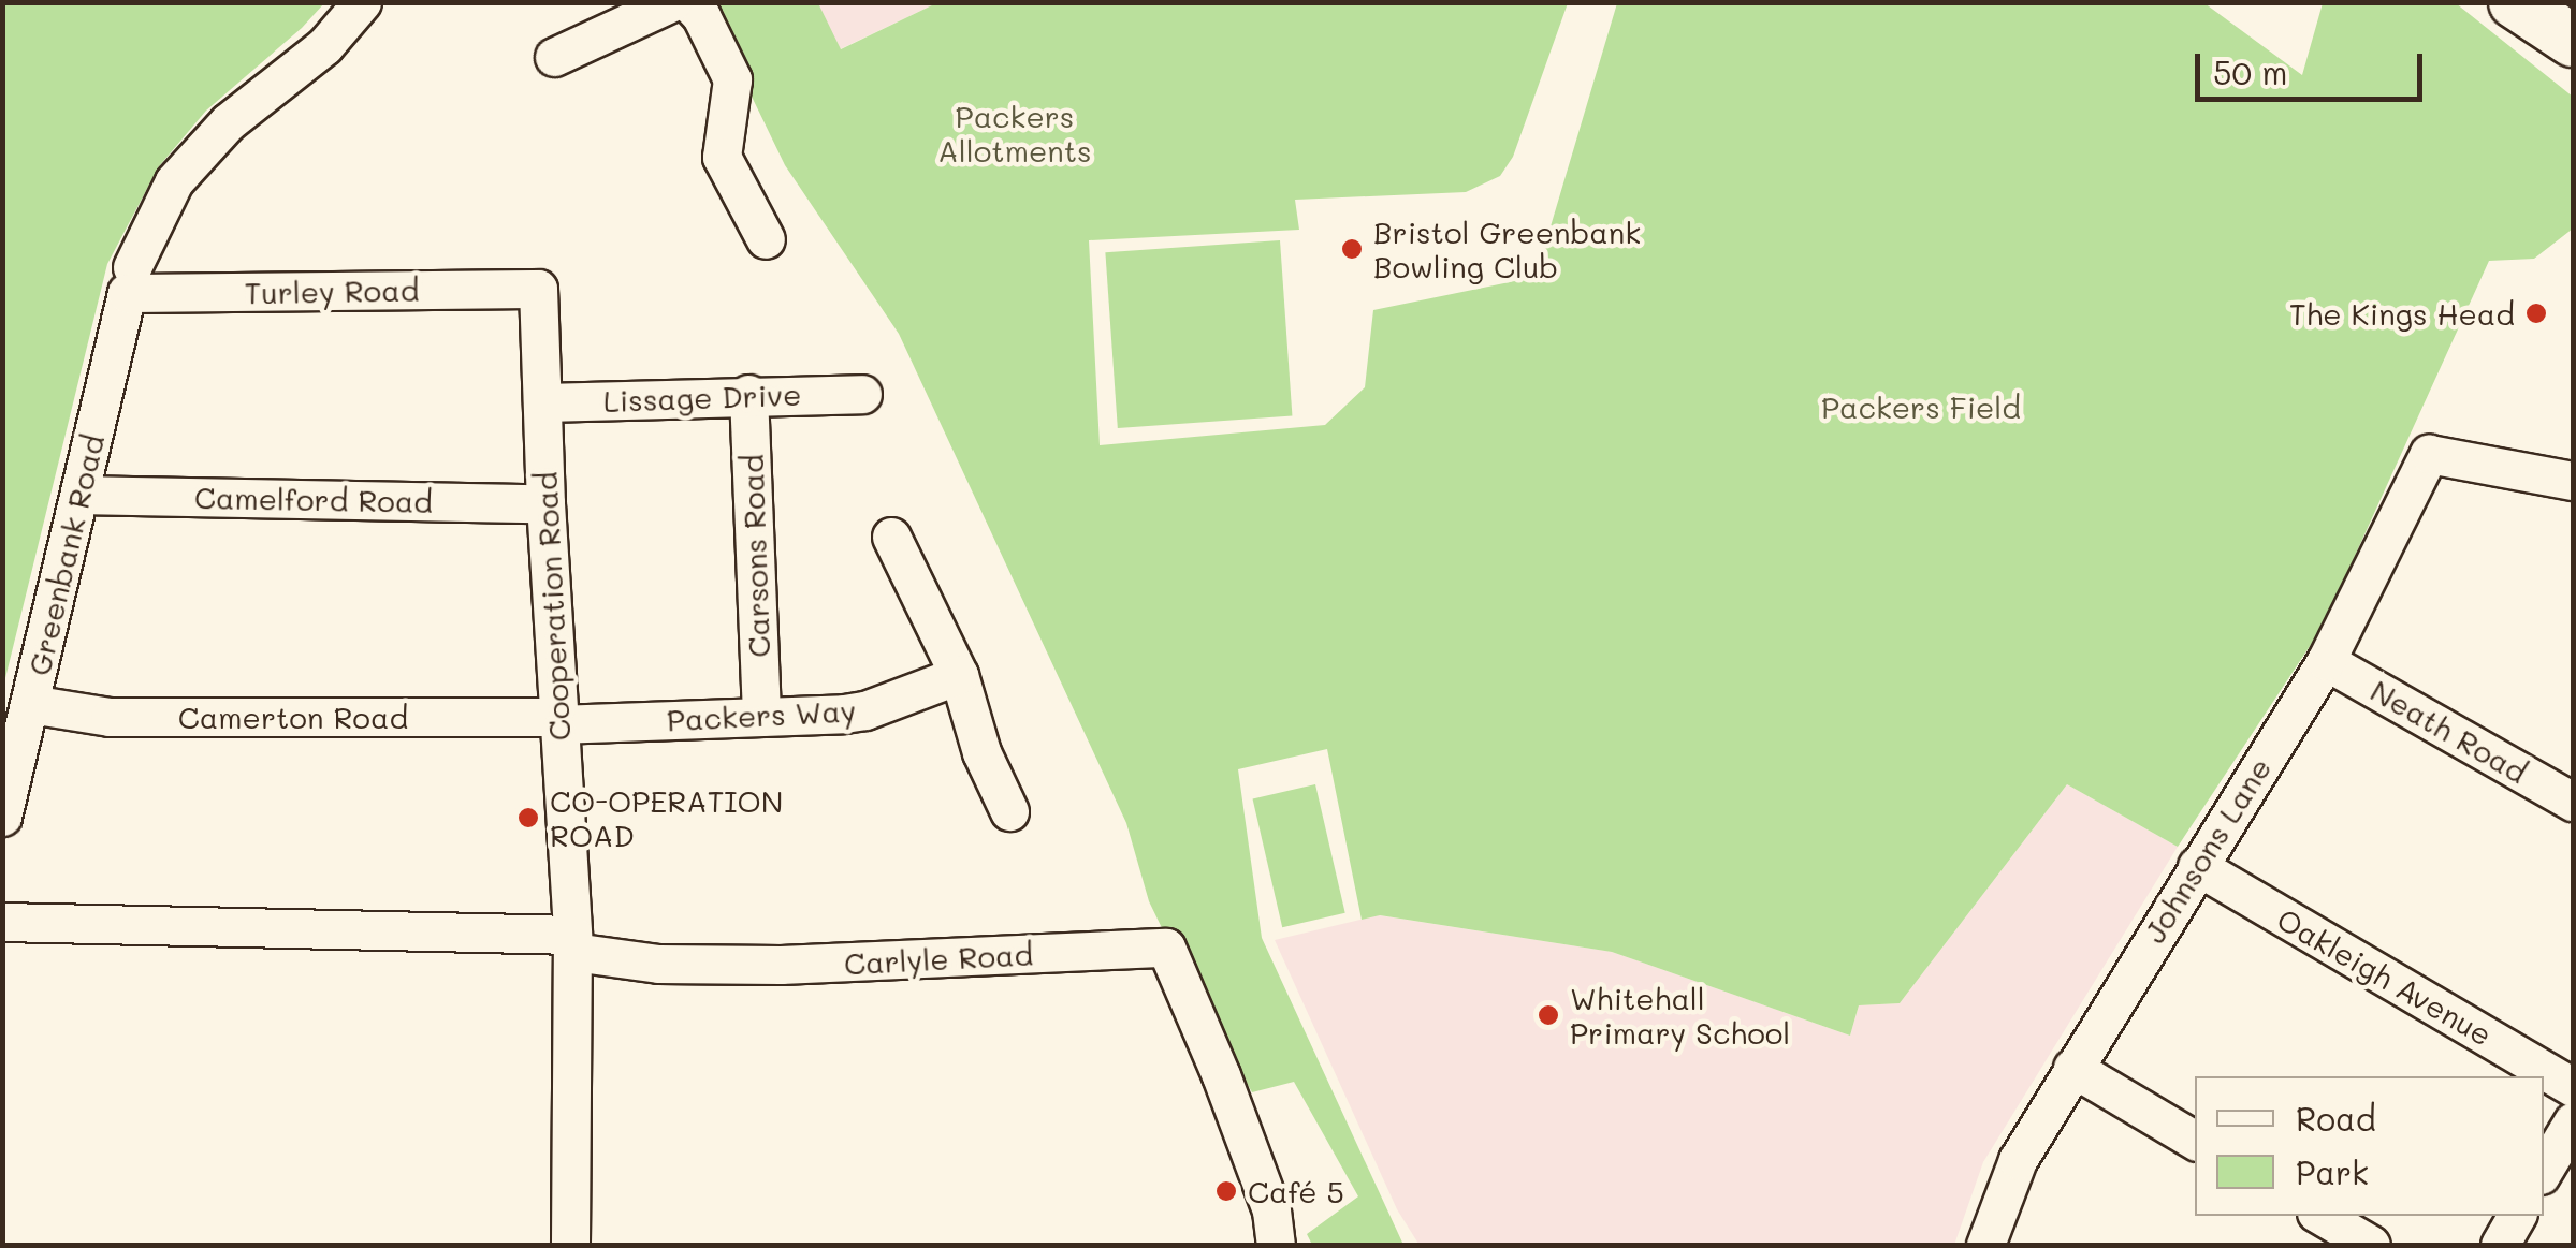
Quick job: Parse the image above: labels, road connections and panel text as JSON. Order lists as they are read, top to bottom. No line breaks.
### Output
{"streets":{"street":["Turley Road","Lissage Drive","Camelford Road","Greenbank Road","Carsons Road","Cooperation Road","Packers Way","Camerton Road","Neath Road","Johnsons Lane","Carlyle Road","Oakleigh Avenue"]},"crossings":[["Turley Road","Greenbank Road"],["Turley Road","Cooperation Road"],["Lissage Drive","Carsons Road"],["Lissage Drive","Cooperation Road"],["Camelford Road","Greenbank Road"],["Camelford Road","Cooperation Road"],["Greenbank Road","Camerton Road"],["Carsons Road","Packers Way"],["Cooperation Road","Packers Way"],["Cooperation Road","Camerton Road"],["Cooperation Road","Carlyle Road"],["Packers Way","Camerton Road"],["Neath Road","Johnsons Lane"],["Johnsons Lane","Oakleigh Avenue"]],"parks":["Packers Allotments","Packers Field"],"places":["Bristol Greenbank Bowling Club","The Kings Head","CO-OPERATION ROAD","Whitehall Primary School","Café 5"],"legend":["Road","Park"],"scale_bar":"50 m"}
